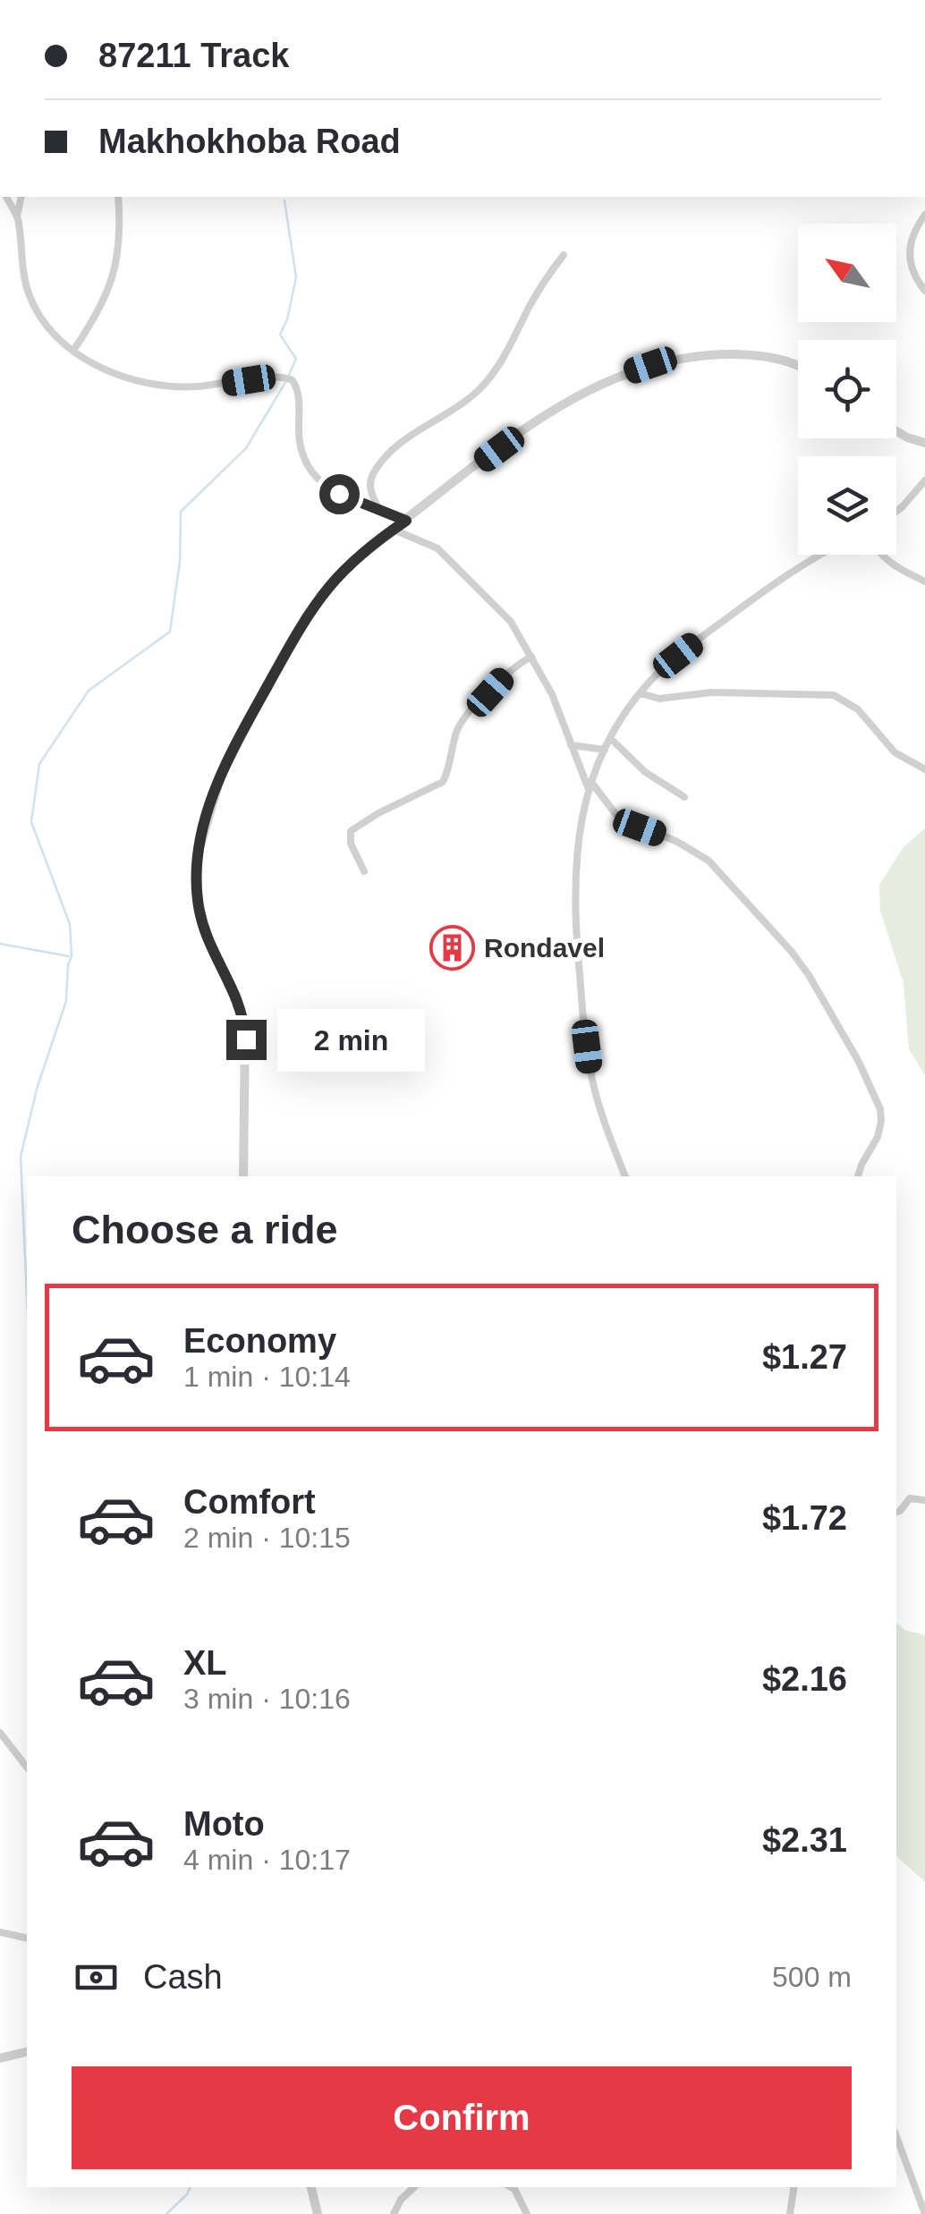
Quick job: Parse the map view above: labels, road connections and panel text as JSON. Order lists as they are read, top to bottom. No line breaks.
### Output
{"places":{"building":["Rondavel"]},"north":"top left","page":{"banner":["87211 Track","Makhokhoba Road"],"bubble":"2 min","heading":"Choose a ride","list":[{"name":"Economy","note":"1 min · 10:14","value":"$1.27"},{"name":"Comfort","note":"2 min · 10:15","value":"$1.72"},{"name":"XL","note":"3 min · 10:16","value":"$2.16"},{"name":"Moto","note":"4 min · 10:17","value":"$2.31"}],"pay":["Cash","500 m"],"buttons":"Confirm"}}
